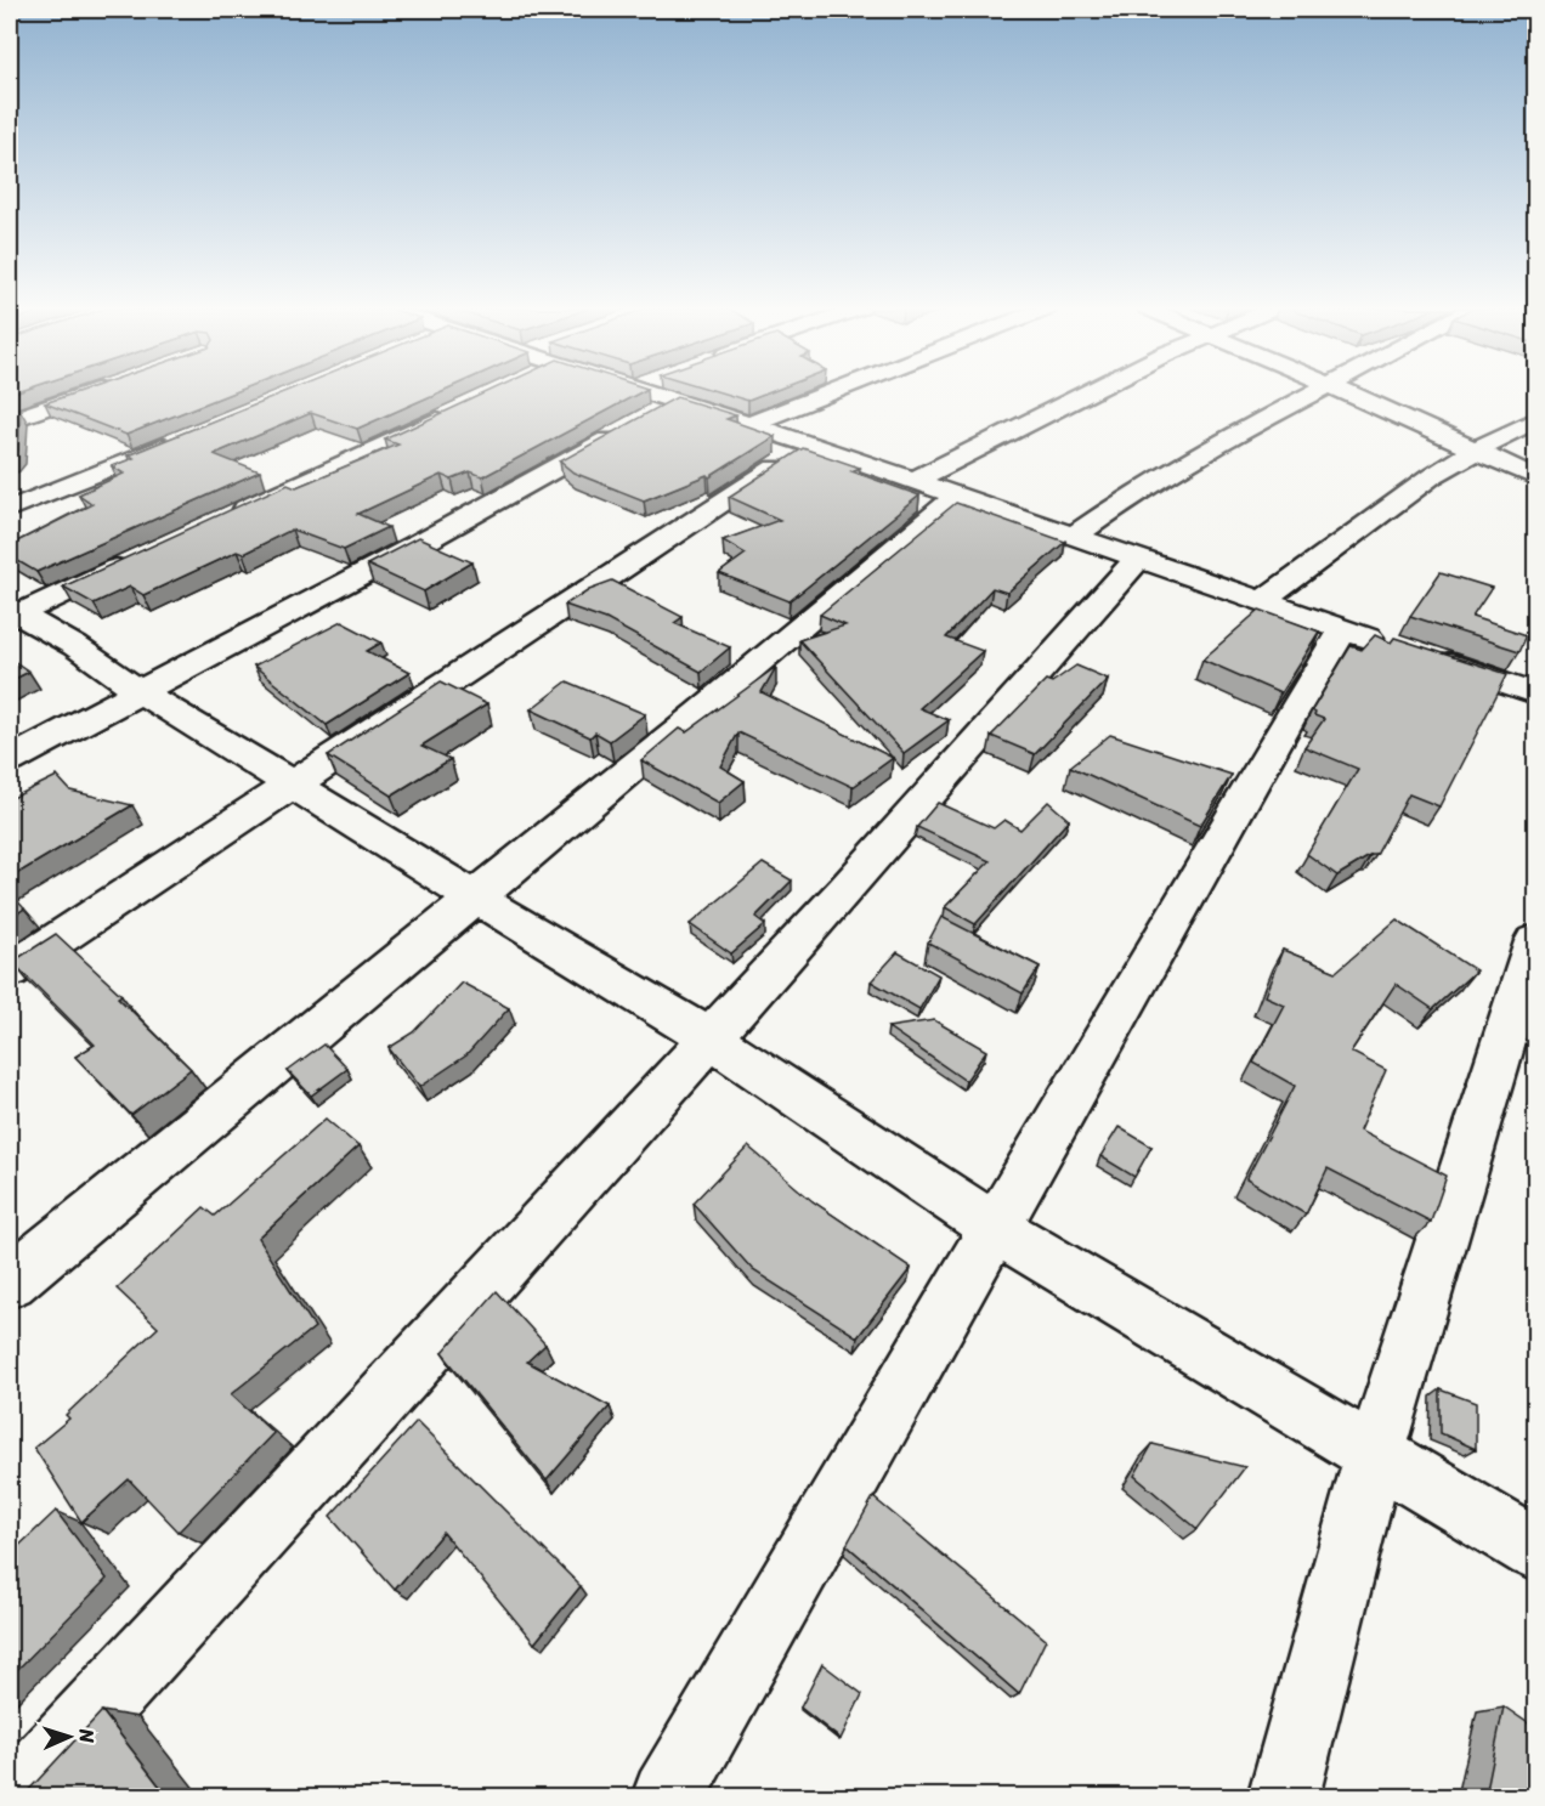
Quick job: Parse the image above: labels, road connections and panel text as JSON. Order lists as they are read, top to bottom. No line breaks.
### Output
{"north":"right"}
